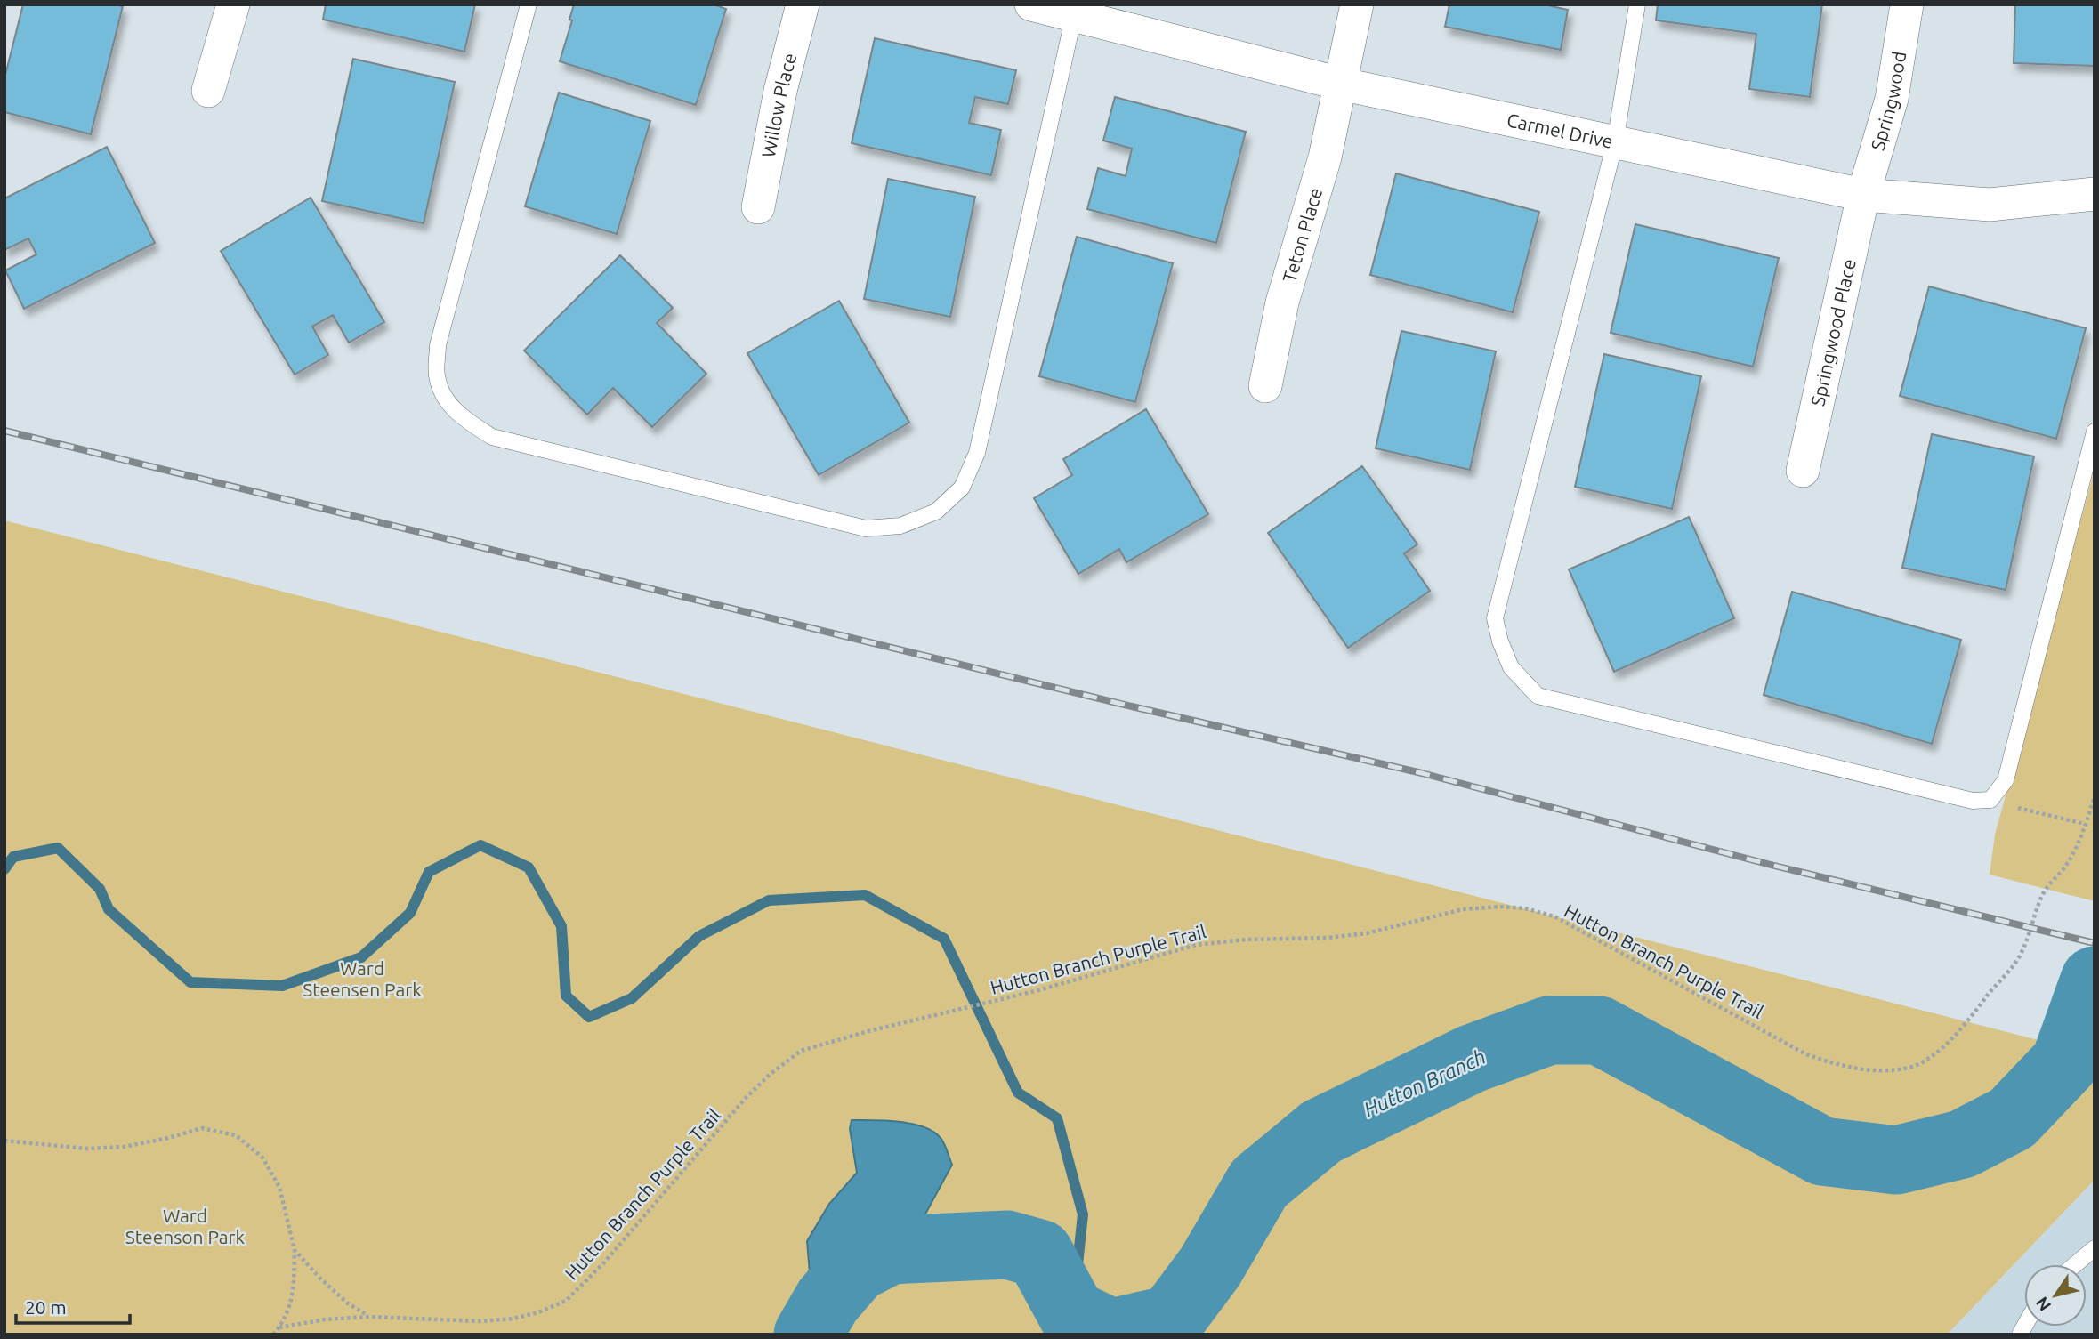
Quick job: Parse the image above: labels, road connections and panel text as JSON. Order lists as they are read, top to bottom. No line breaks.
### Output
{"streets":{"street":["Springwood","Willow Place","Carmel Drive","Teton Place","Springwood Place"],"path":["Hutton Branch Purple Trail"]},"crossings":[["Springwood","Carmel Drive"],["Springwood","Springwood Place"],["Carmel Drive","Teton Place"],["Carmel Drive","Springwood Place"]],"water":["Hutton Branch"],"parks":["Ward Steensen Park","Ward Steenson Park"],"scale_bar":"20 m","north":"bottom left"}
